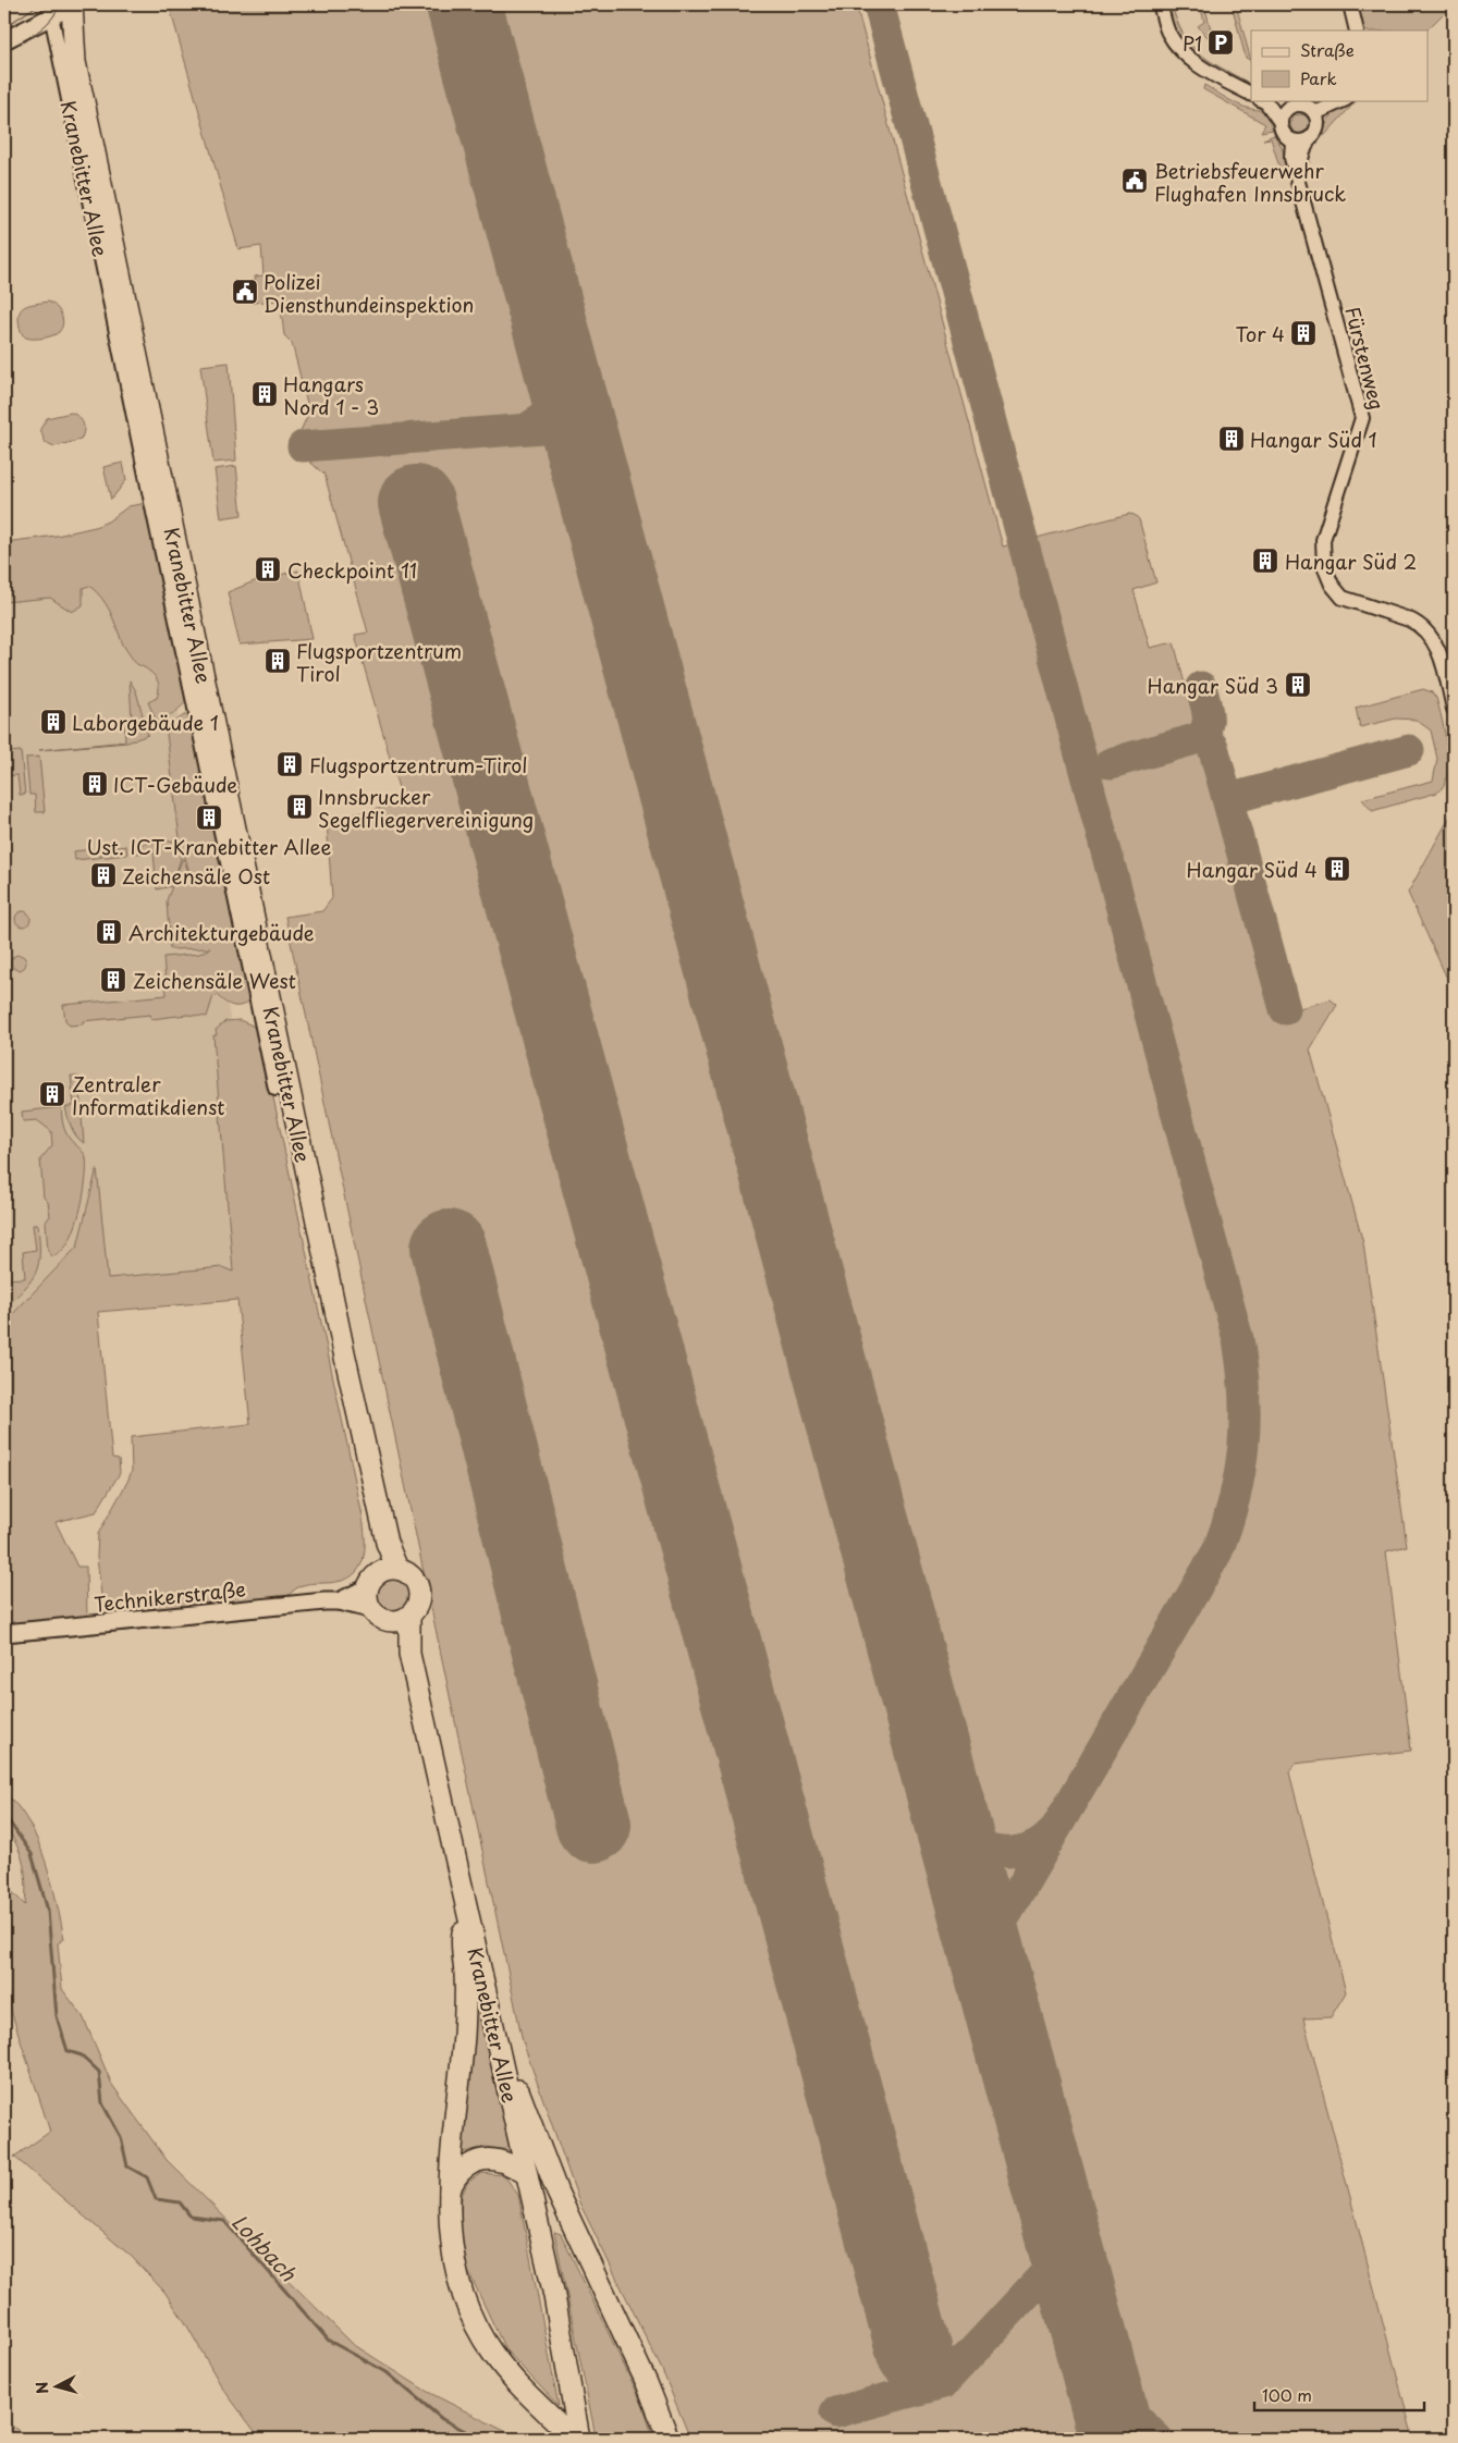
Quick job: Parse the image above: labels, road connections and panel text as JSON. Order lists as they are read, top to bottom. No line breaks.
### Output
{"streets":{"main road":["Kranebitter Allee"],"street":["Fürstenweg","Technikerstraße"]},"crossings":[["Kranebitter Allee","Technikerstraße"]],"water":["Lohbach"],"places":{"parking":["P1"],"public building":["Betriebsfeuerwehr Flughafen Innsbruck","Polizei Diensthundeinspektion"],"building":["Tor 4","Hangars Nord 1 - 3","Hangar Süd 1","Hangar Süd 2","Checkpoint 11","Flugsportzentrum Tirol","Hangar Süd 3","Laborgebäude 1","Flugsportzentrum-Tirol","ICT-Gebäude","Innsbrucker Segelfliegervereinigung","Ust. ICT-Kranebitter Allee","Hangar Süd 4","Zeichensäle Ost","Architekturgebäude","Zeichensäle West","Zentraler Informatikdienst"]},"legend":["Straße","Park"],"scale_bar":"100 m","north":"left"}
